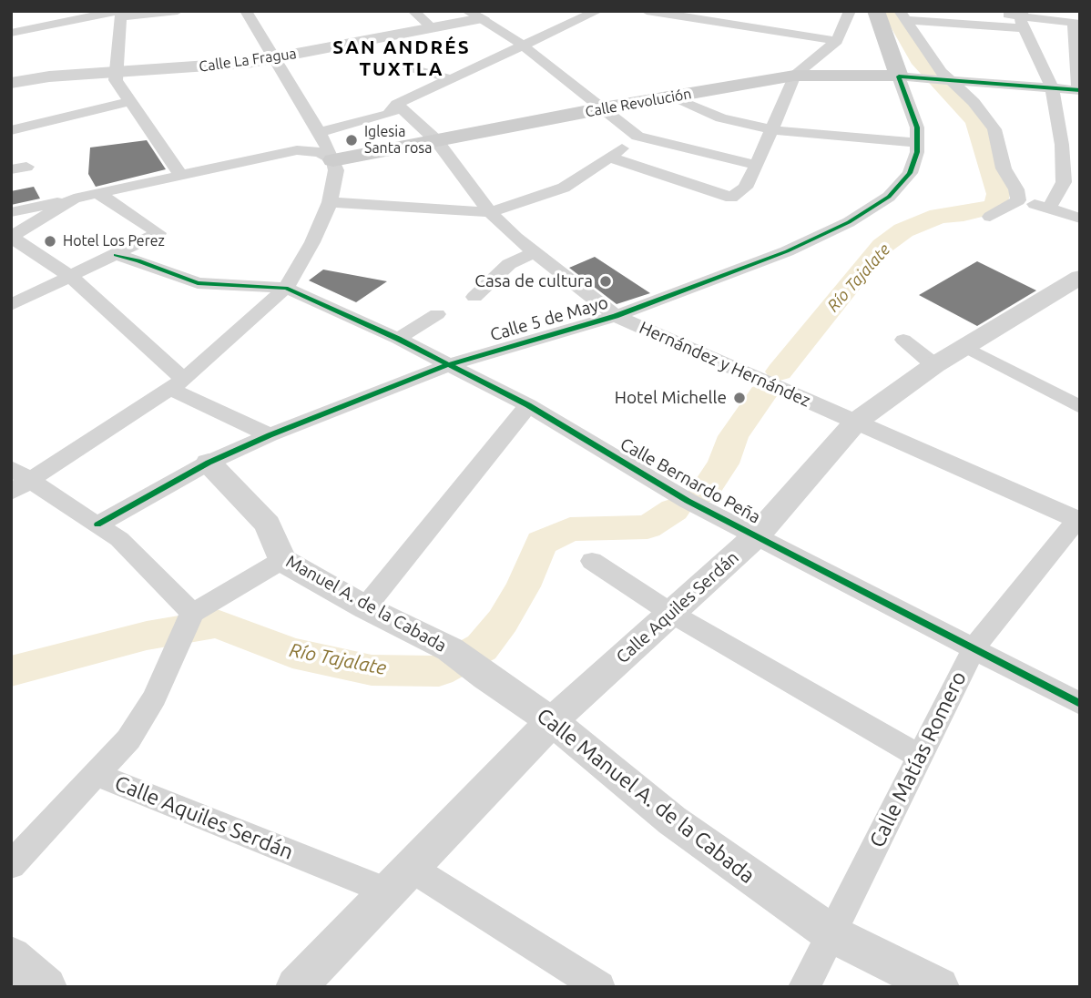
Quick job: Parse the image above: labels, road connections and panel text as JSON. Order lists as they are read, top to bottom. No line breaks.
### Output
{"streets":{"main road":["Calle Revolución","Calle 5 de Mayo"],"street":["Calle La Fragua","Hernández y Hernández","Calle Bernardo Peña","Manuel A. de la Cabada","Calle Aquiles Serdán","Calle Matías Romero","Calle Manuel A. de la Cabada"]},"crossings":[["Calle Revolución","Calle 5 de Mayo"],["Calle Revolución","Hernández y Hernández"],["Calle 5 de Mayo","Hernández y Hernández"],["Calle 5 de Mayo","Calle Bernardo Peña"],["Calle 5 de Mayo","Manuel A. de la Cabada"],["Hernández y Hernández","Calle Aquiles Serdán"],["Hernández y Hernández","Calle Matías Romero"],["Calle Bernardo Peña","Calle Aquiles Serdán"],["Calle Bernardo Peña","Calle Matías Romero"],["Manuel A. de la Cabada","Calle Manuel A. de la Cabada"],["Calle Aquiles Serdán","Calle Manuel A. de la Cabada"],["Calle Matías Romero","Calle Manuel A. de la Cabada"]],"districts":["SAN ANDRÉS TUXTLA"],"water":["Río Tajalate"],"places":["Iglesia Santa rosa","Hotel Los Perez","Casa de cultura","Hotel Michelle"]}
